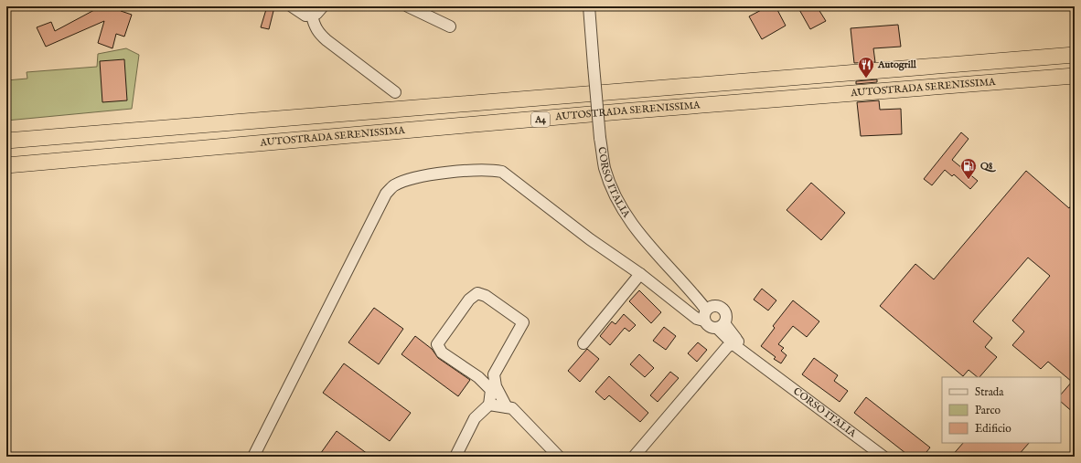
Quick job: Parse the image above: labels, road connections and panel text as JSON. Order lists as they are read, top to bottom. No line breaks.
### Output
{"streets":{"highway":["AUTOSTRADA SERENISSIMA","A4"],"street":["CORSO ITALIA"]},"places":{"restaurant":["Autogrill"],"fuel station":["Q8"]},"legend":["Strada","Parco","Edificio"]}
